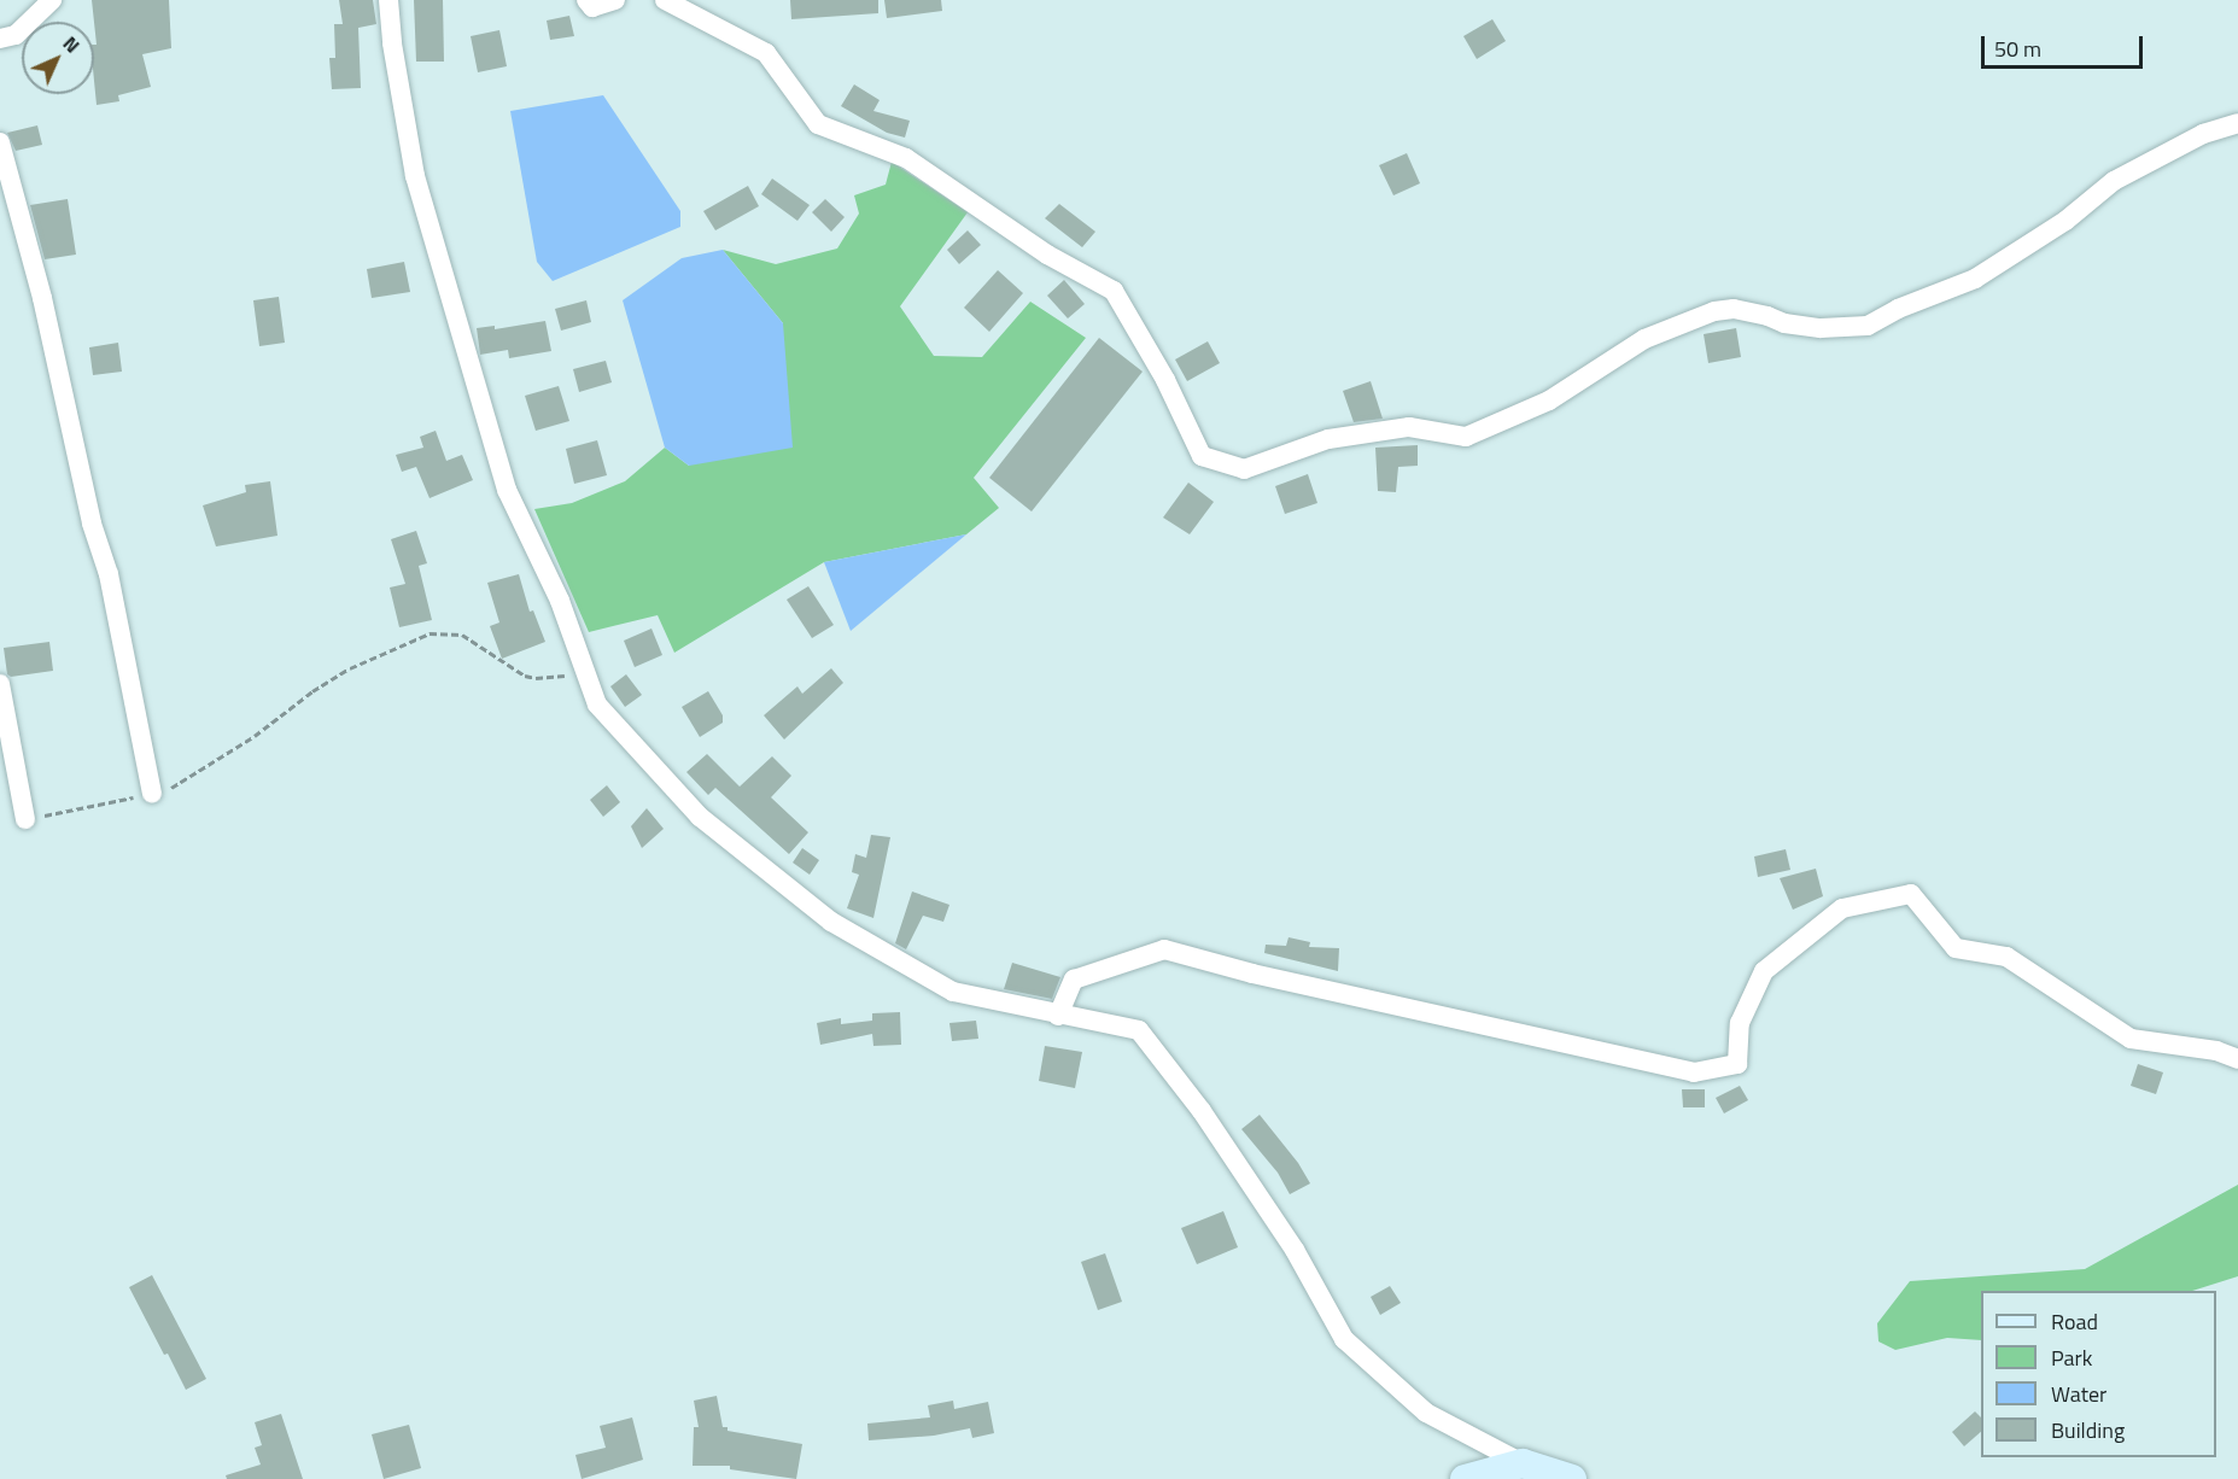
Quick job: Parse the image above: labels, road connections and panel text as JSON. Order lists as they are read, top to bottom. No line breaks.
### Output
{"legend":["Road","Park","Water","Building"],"scale_bar":"50 m","north":"top right"}
